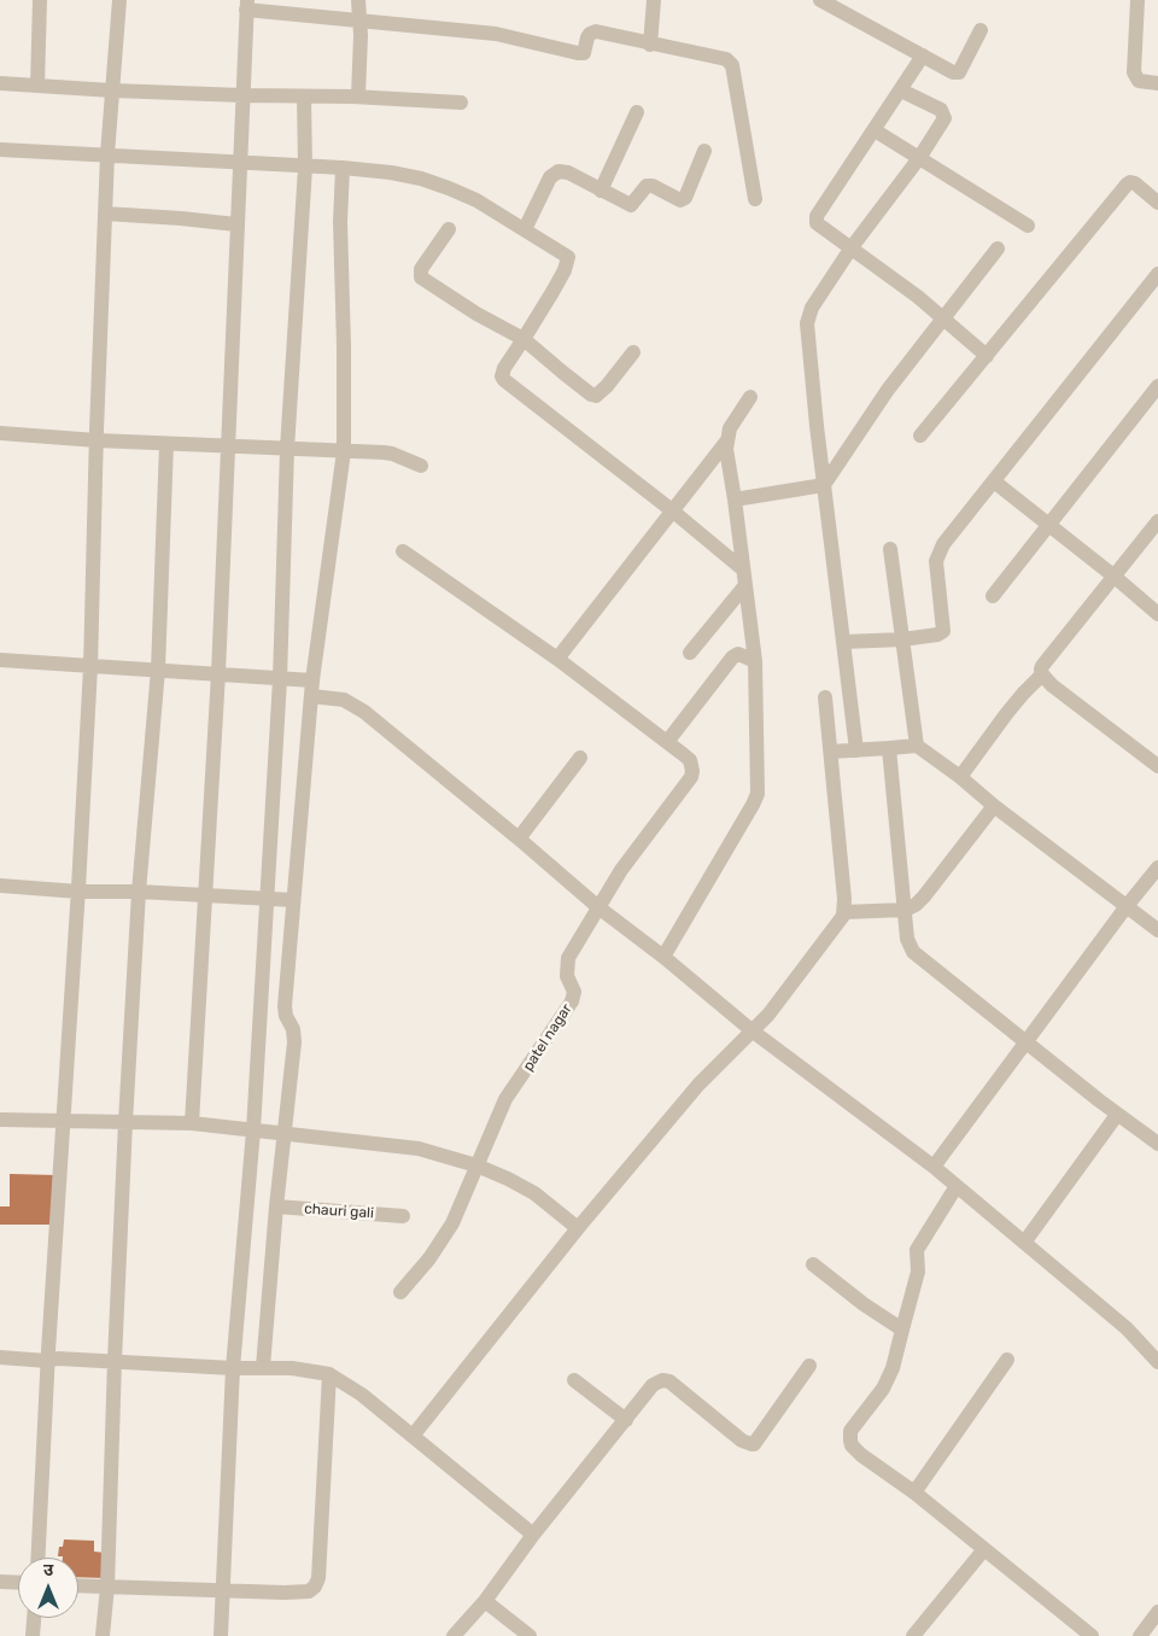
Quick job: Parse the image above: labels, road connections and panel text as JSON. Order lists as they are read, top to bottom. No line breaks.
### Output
{"streets":{"street":["patel nagar","chauri gali"]},"north":"top"}
